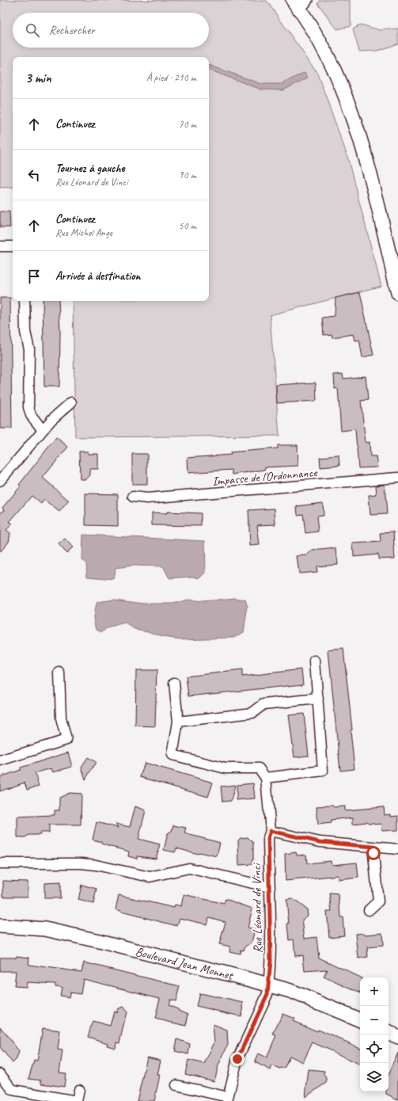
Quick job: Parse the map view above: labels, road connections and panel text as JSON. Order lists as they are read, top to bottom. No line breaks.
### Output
{"streets":{"main road":["Boulevard Jean Monnet"],"street":["Impasse de l'Ordonnance","Rue Léonard de Vinci"]},"crossings":[["Rue Léonard de Vinci","Boulevard Jean Monnet"]],"page":{"search":"Rechercher","heading":["3 min","À pied · 210 m"],"list":[["Continuez","70 m"],["Tournez à gauche","Rue Léonard de Vinci","90 m"],["Continuez","Rue Michel Ange","50 m"],"Arrivée à destination"],"map_buttons":["+","−"]}}
